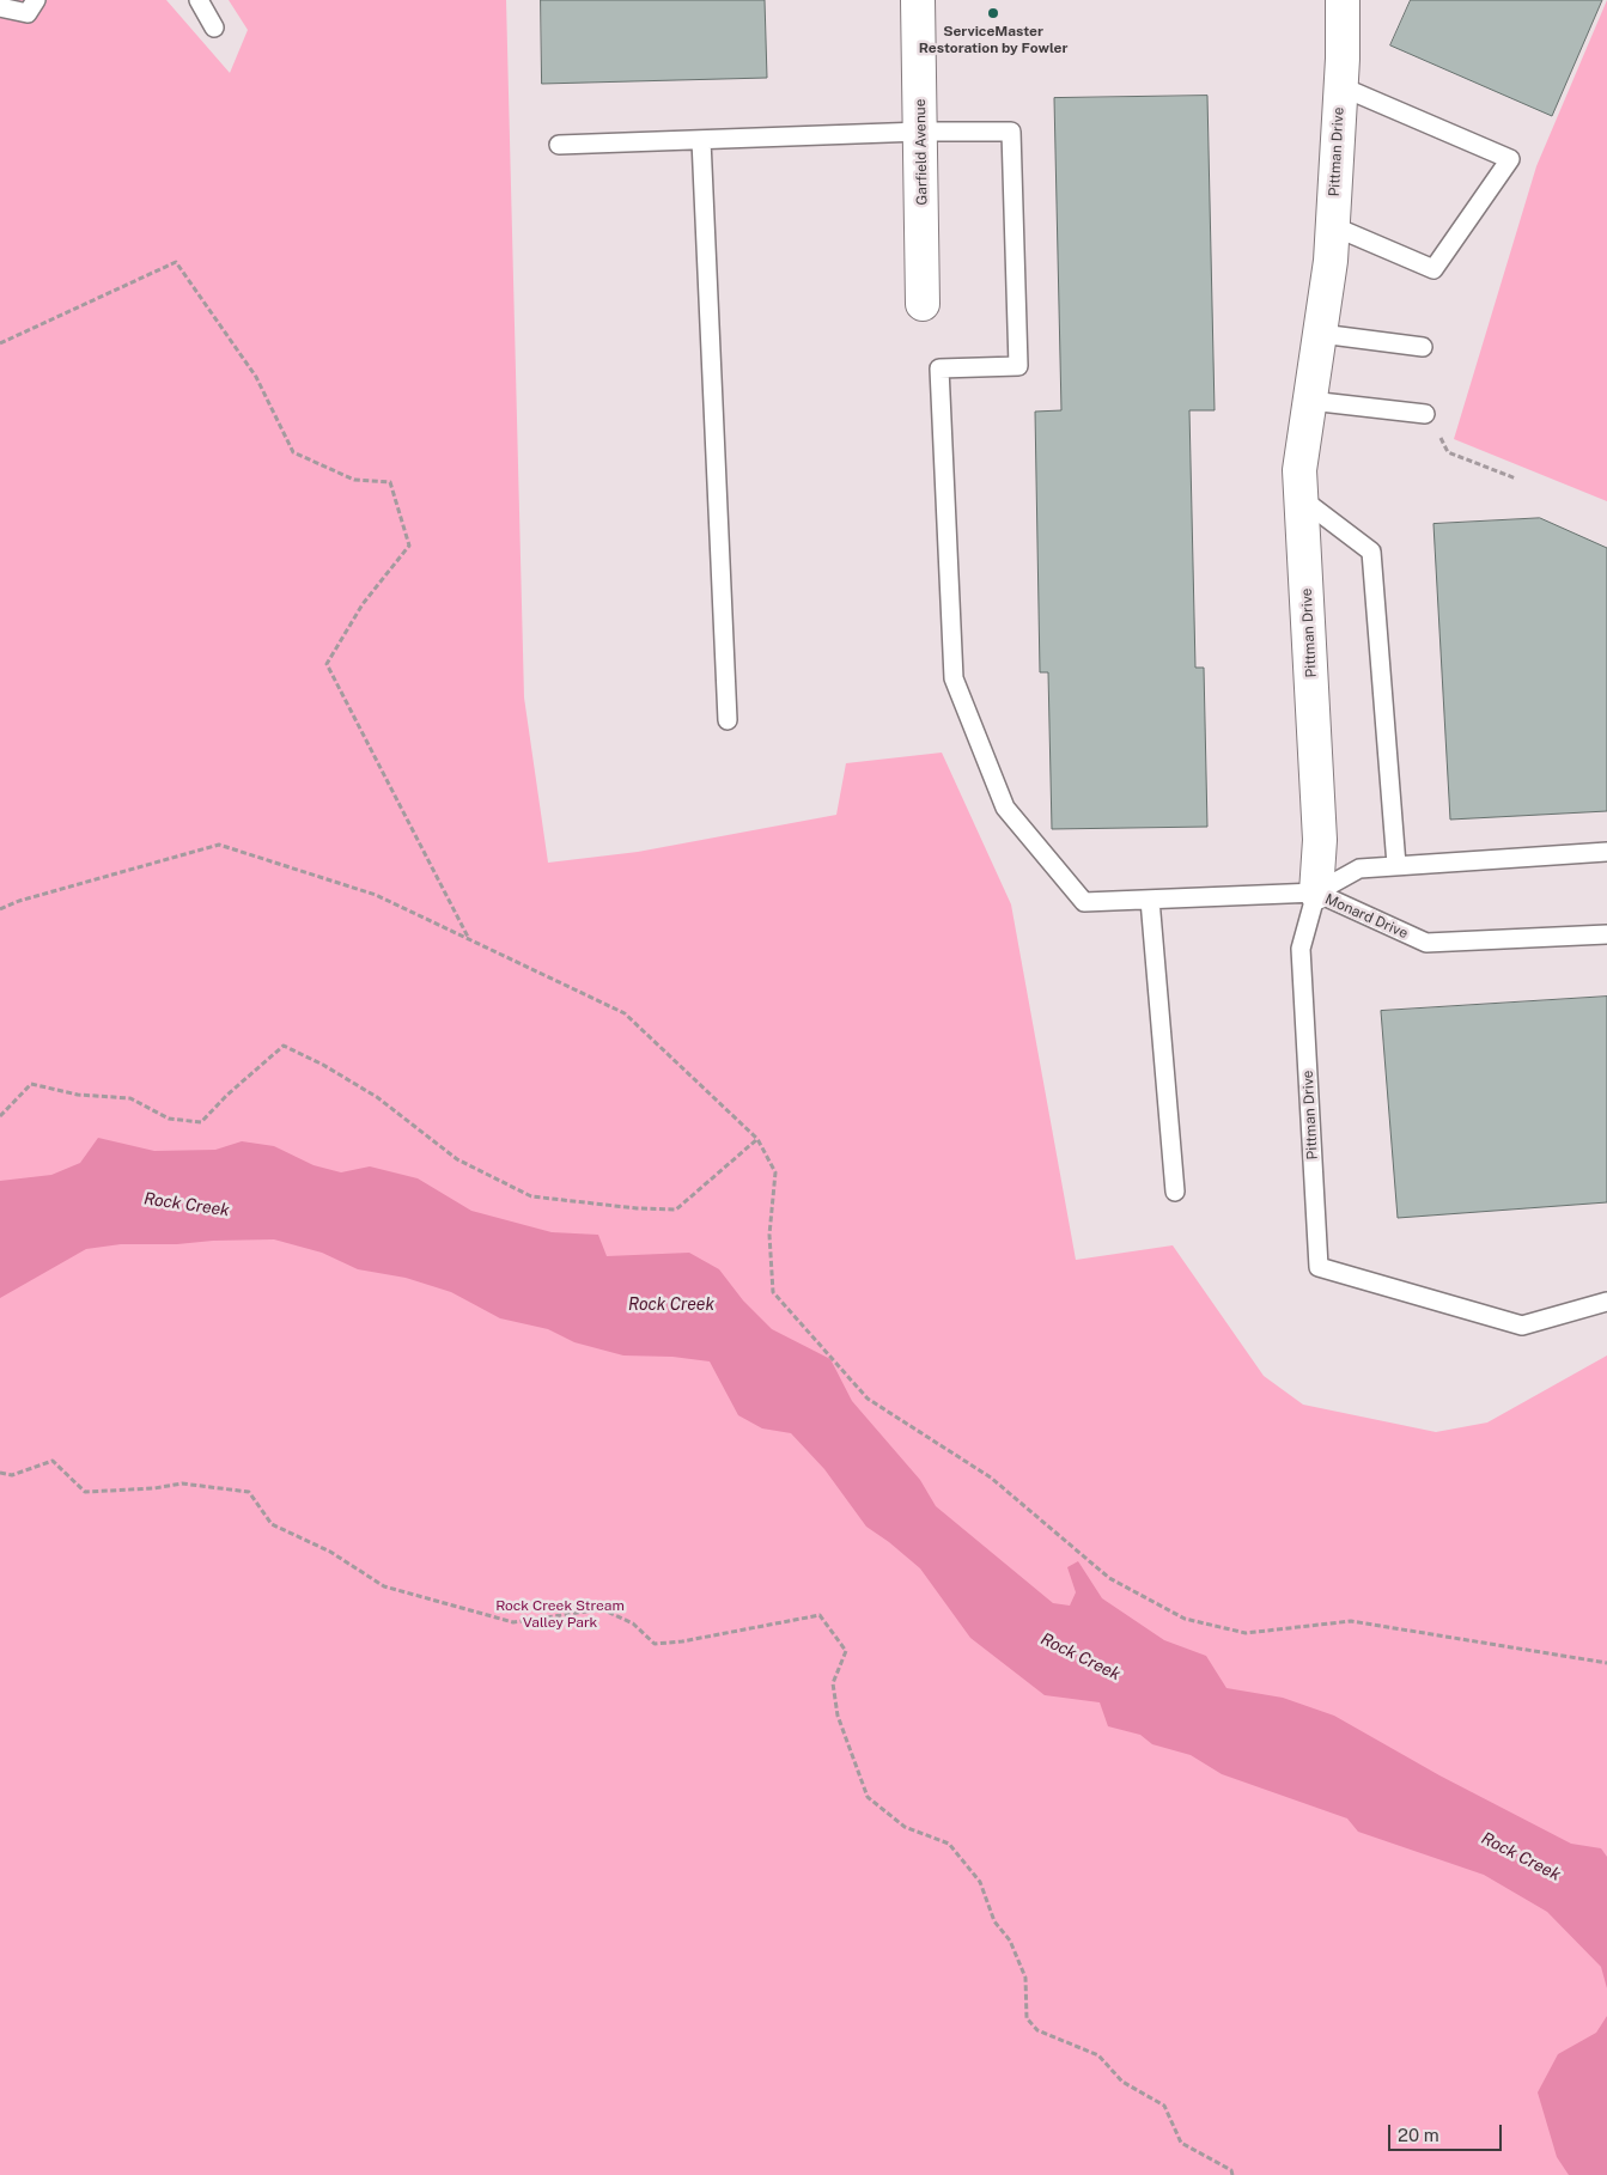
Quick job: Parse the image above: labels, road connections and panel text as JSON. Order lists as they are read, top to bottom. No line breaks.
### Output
{"streets":{"street":["Garfield Avenue","Pittman Drive"],"lane":["Monard Drive"]},"crossings":[["Pittman Drive","Monard Drive"]],"water":["Rock Creek"],"parks":["Rock Creek Stream Valley Park"],"places":["ServiceMaster Restoration by Fowler"],"scale_bar":"20 m"}
